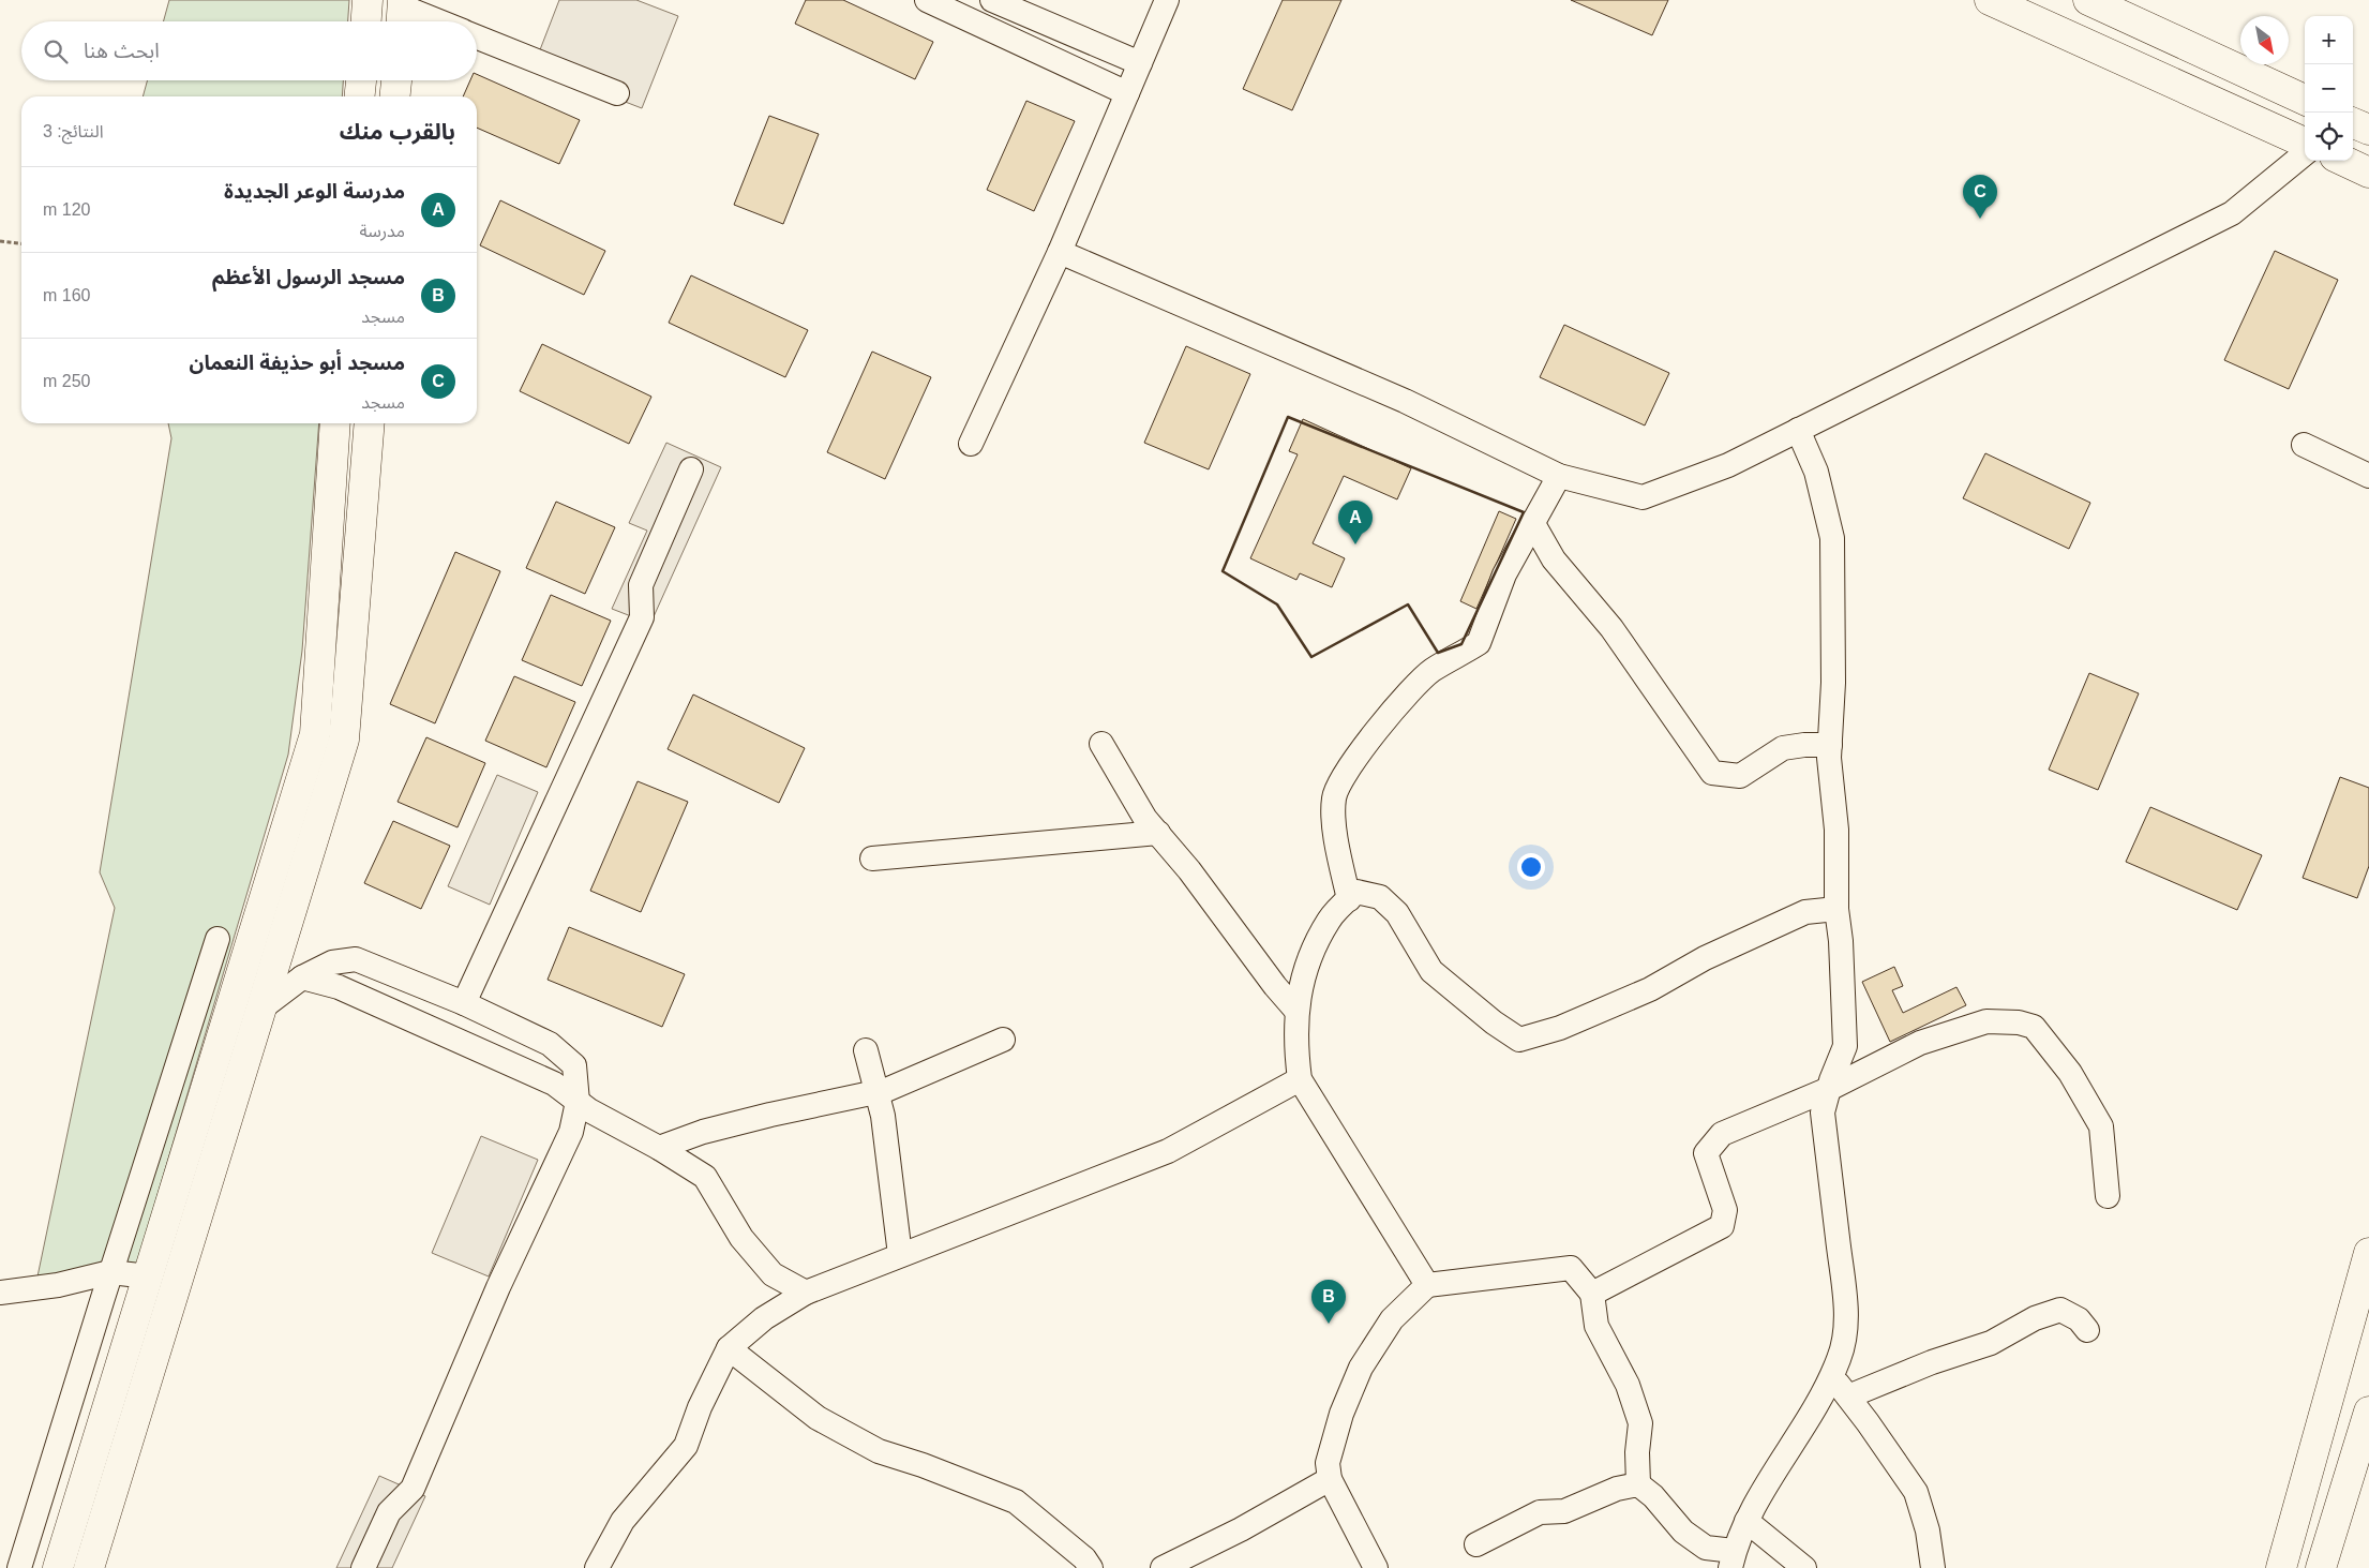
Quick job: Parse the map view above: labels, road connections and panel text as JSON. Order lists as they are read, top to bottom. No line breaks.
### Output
{"north":"bottom right","page":{"map_buttons":["+","−"],"search":"ابحث هنا","heading":["بالقرب منك","النتائج: 3"],"list":[{"mark":"A","name":"مدرسة الوعر الجديدة","note":"مدرسة","value":"120 m"},{"mark":"B","name":"مسجد الرسول الأعظم","note":"مسجد","value":"160 m"},{"mark":"C","name":"مسجد أبو حذيفة النعمان","note":"مسجد","value":"250 m"}],"pins":["C","A","B"]}}
